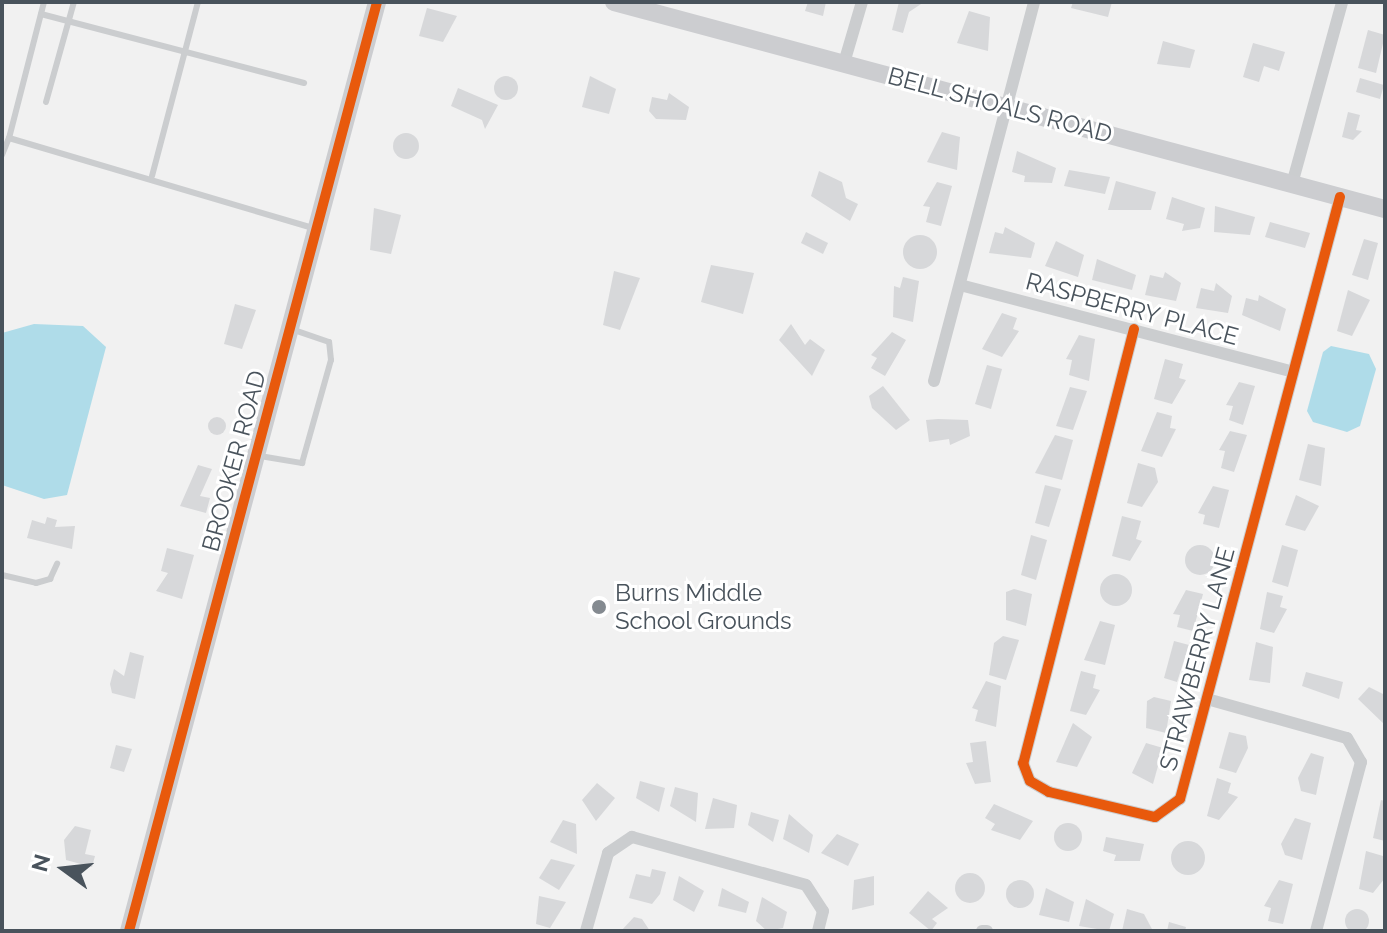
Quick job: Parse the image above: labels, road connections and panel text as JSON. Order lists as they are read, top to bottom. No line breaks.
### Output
{"streets":{"street":["BELL SHOALS ROAD","RASPBERRY PLACE","BROOKER ROAD","STRAWBERRY LANE"]},"crossings":[["BELL SHOALS ROAD","STRAWBERRY LANE"],["RASPBERRY PLACE","STRAWBERRY LANE"]],"places":["Burns Middle School Grounds"],"north":"left"}
